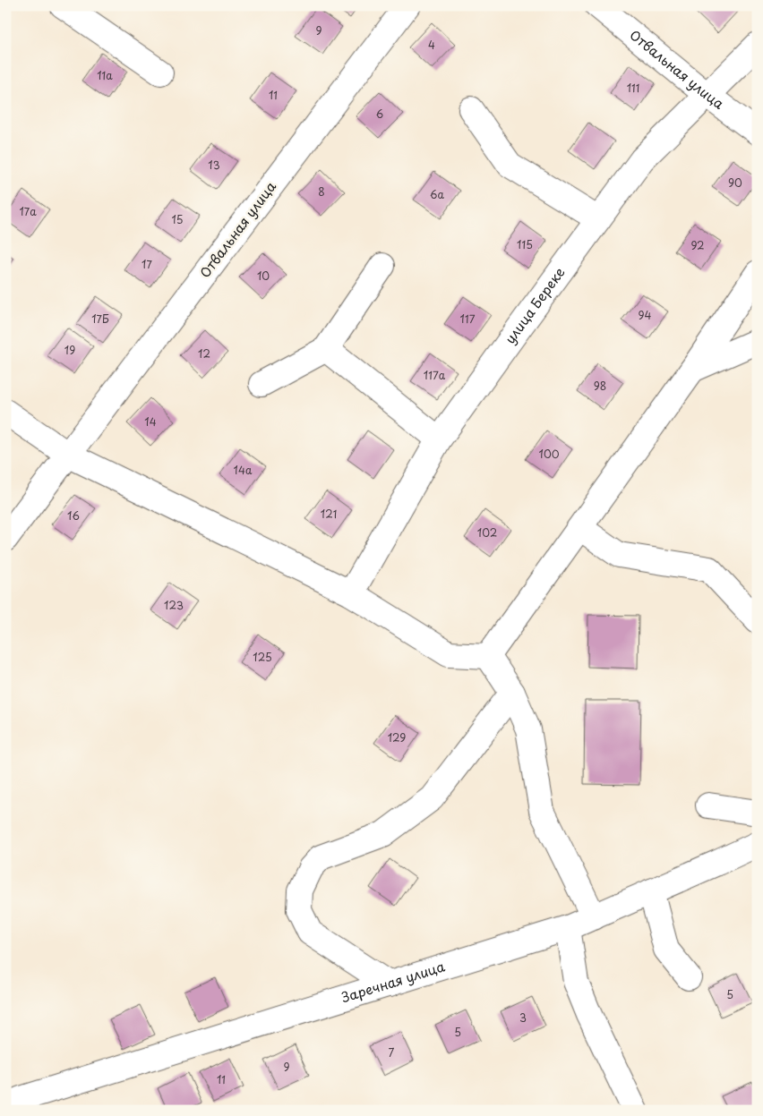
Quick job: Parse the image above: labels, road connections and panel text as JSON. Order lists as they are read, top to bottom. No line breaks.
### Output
{"streets":{"street":["Отвальная улица","улица Береке","Заречная улица"]},"crossings":[["Отвальная улица","улица Береке"]],"house_numbers":["9","4","11а","111","11","6","13","90","8","6а","17а","15","115","92","17","10","94","17Б","117","19","12","117а","98","14","100","14а","121","16","102","123","125","129","5","3","5","7","9","11"]}
